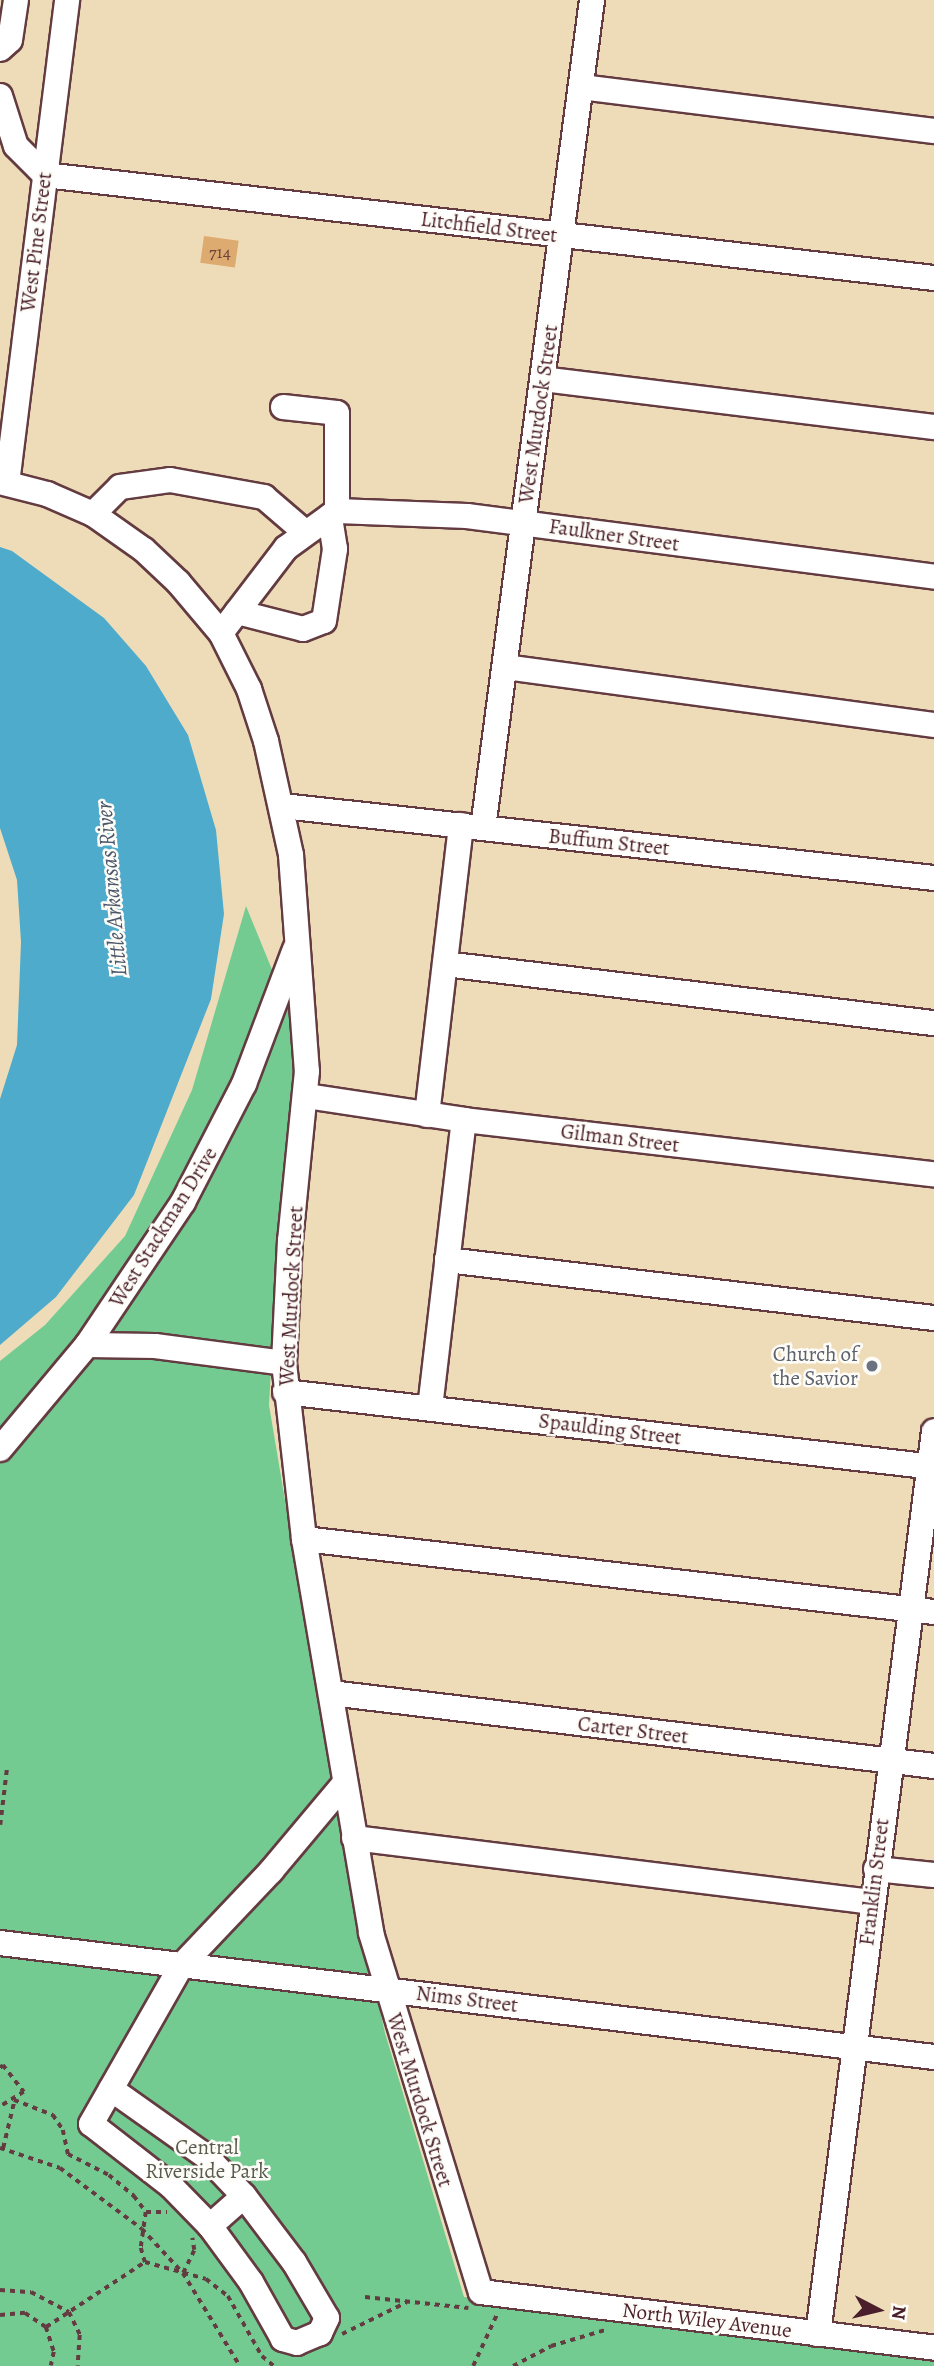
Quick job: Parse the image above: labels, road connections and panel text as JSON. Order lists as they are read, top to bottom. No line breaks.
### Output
{"streets":{"street":["Litchfield Street","West Pine Street","West Murdock Street","Faulkner Street","Buffum Street","Gilman Street","West Stackman Drive","Spaulding Street","Carter Street","Franklin Street","Nims Street","North Wiley Avenue"]},"crossings":[["Litchfield Street","West Pine Street"],["Litchfield Street","West Murdock Street"],["West Pine Street","West Murdock Street"],["West Murdock Street","Faulkner Street"],["West Murdock Street","Buffum Street"],["West Murdock Street","Gilman Street"],["West Murdock Street","West Stackman Drive"],["West Murdock Street","Spaulding Street"],["West Murdock Street","Carter Street"],["West Murdock Street","Nims Street"],["West Murdock Street","North Wiley Avenue"],["Spaulding Street","Franklin Street"],["Carter Street","Franklin Street"],["Franklin Street","Nims Street"],["Franklin Street","North Wiley Avenue"]],"water":["Little Arkansas River"],"parks":["Central Riverside Park"],"places":["Church of the Savior"],"house_numbers":["714"],"north":"right"}
